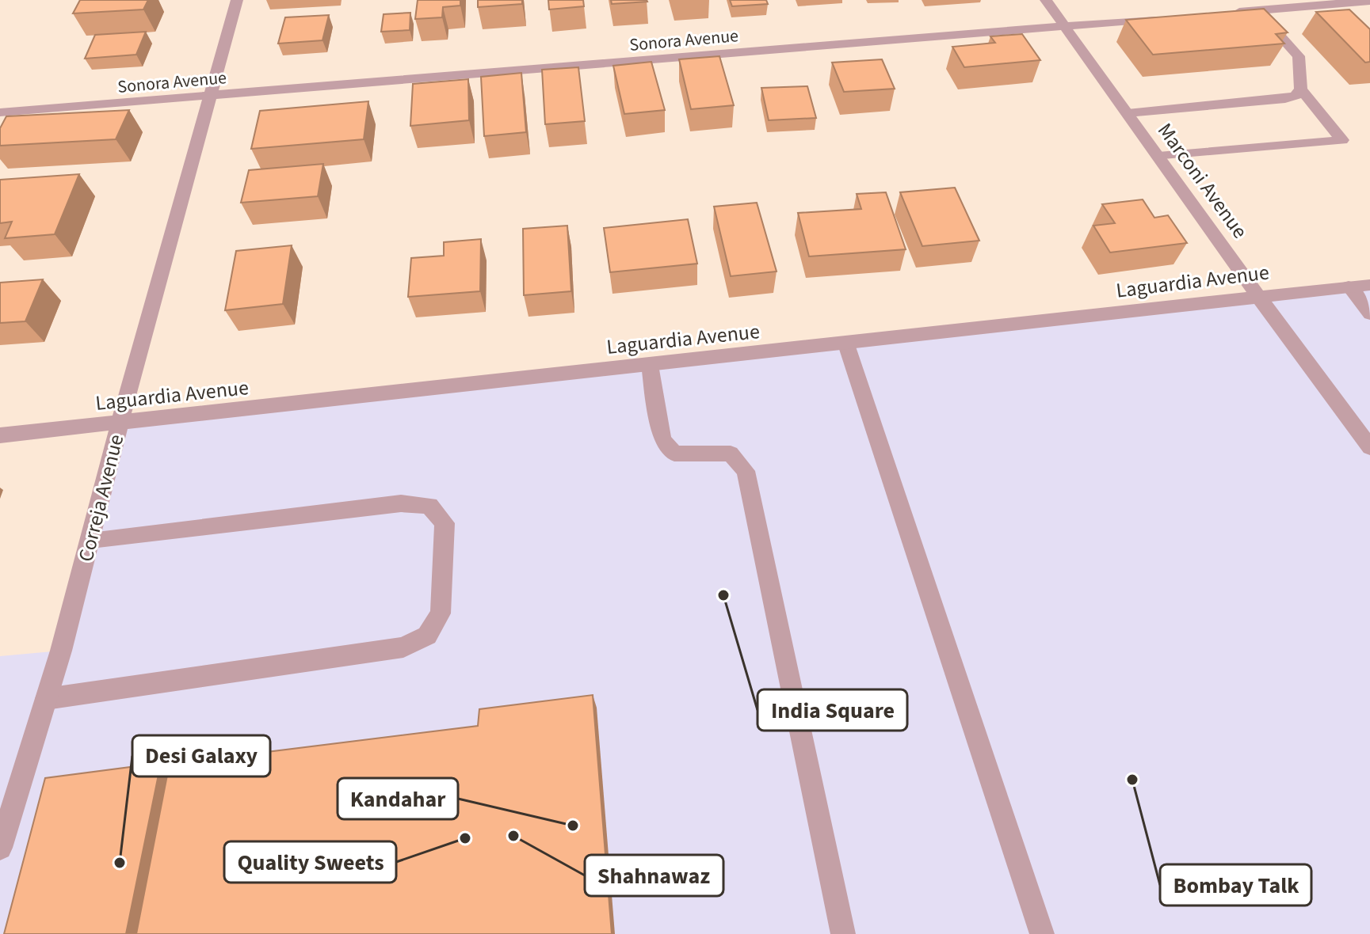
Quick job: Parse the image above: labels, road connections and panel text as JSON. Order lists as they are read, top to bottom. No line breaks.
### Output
{"streets":{"street":["Sonora Avenue","Marconi Avenue","Laguardia Avenue","Correja Avenue"]},"crossings":[["Sonora Avenue","Marconi Avenue"],["Sonora Avenue","Correja Avenue"],["Marconi Avenue","Laguardia Avenue"],["Laguardia Avenue","Correja Avenue"]],"places":["India Square","Bombay Talk","Kandahar","Shahnawaz","Quality Sweets","Desi Galaxy"]}
